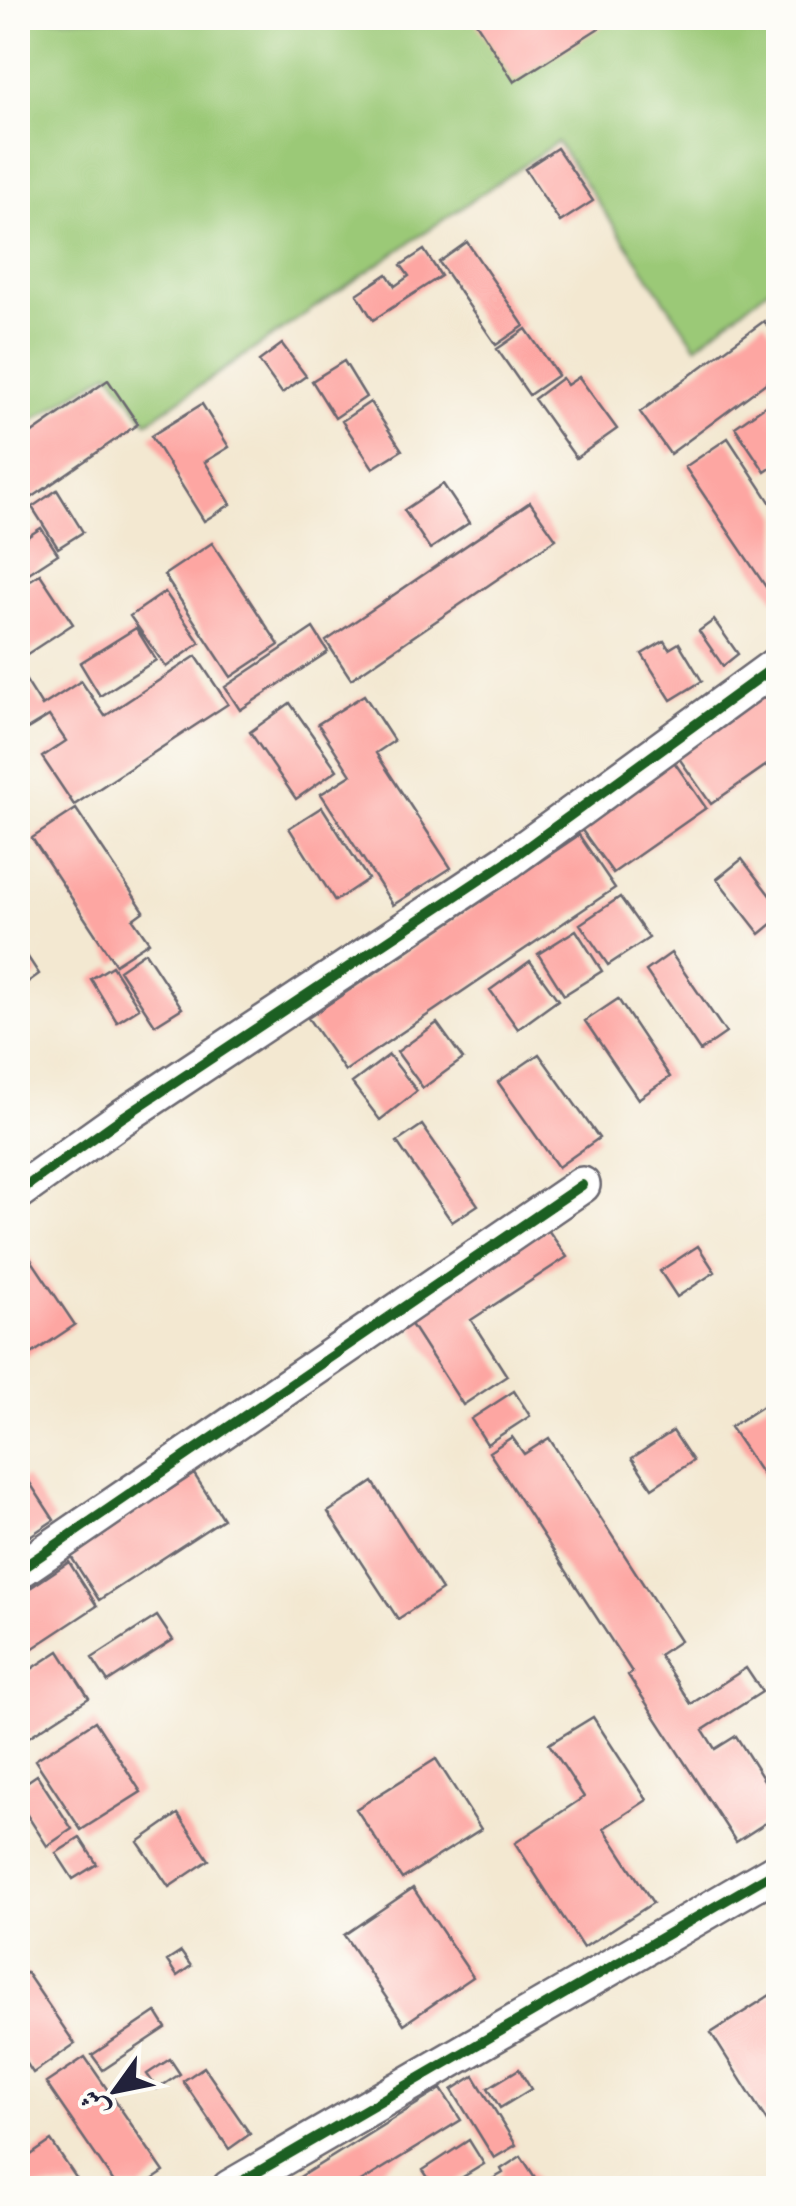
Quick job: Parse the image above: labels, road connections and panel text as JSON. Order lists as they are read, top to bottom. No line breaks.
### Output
{"north":"bottom left"}
